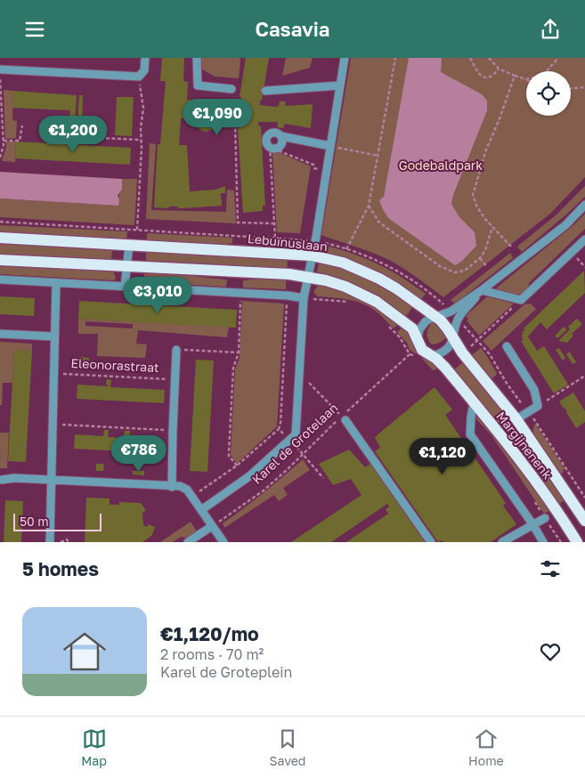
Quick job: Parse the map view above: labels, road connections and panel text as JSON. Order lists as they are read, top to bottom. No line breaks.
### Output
{"streets":{"main road":["Lebuïnuslaan","Margijnenenk"],"street":["Eleonorastraat","Karel de Grotelaan"]},"crossings":[["Lebuïnuslaan","Margijnenenk"]],"parks":["Godebaldpark"],"scale_bar":"50 m","page":{"header":"Casavia","price":["€1,090","€1,200","€3,010","€786","€1,120"],"scale":"50 m","heading":"5 homes","list":[{"name":"€1,120/mo","note":"2 rooms · 70 m² · Karel de Groteplein"}],"tabs":["Map","Saved","Home"]}}
